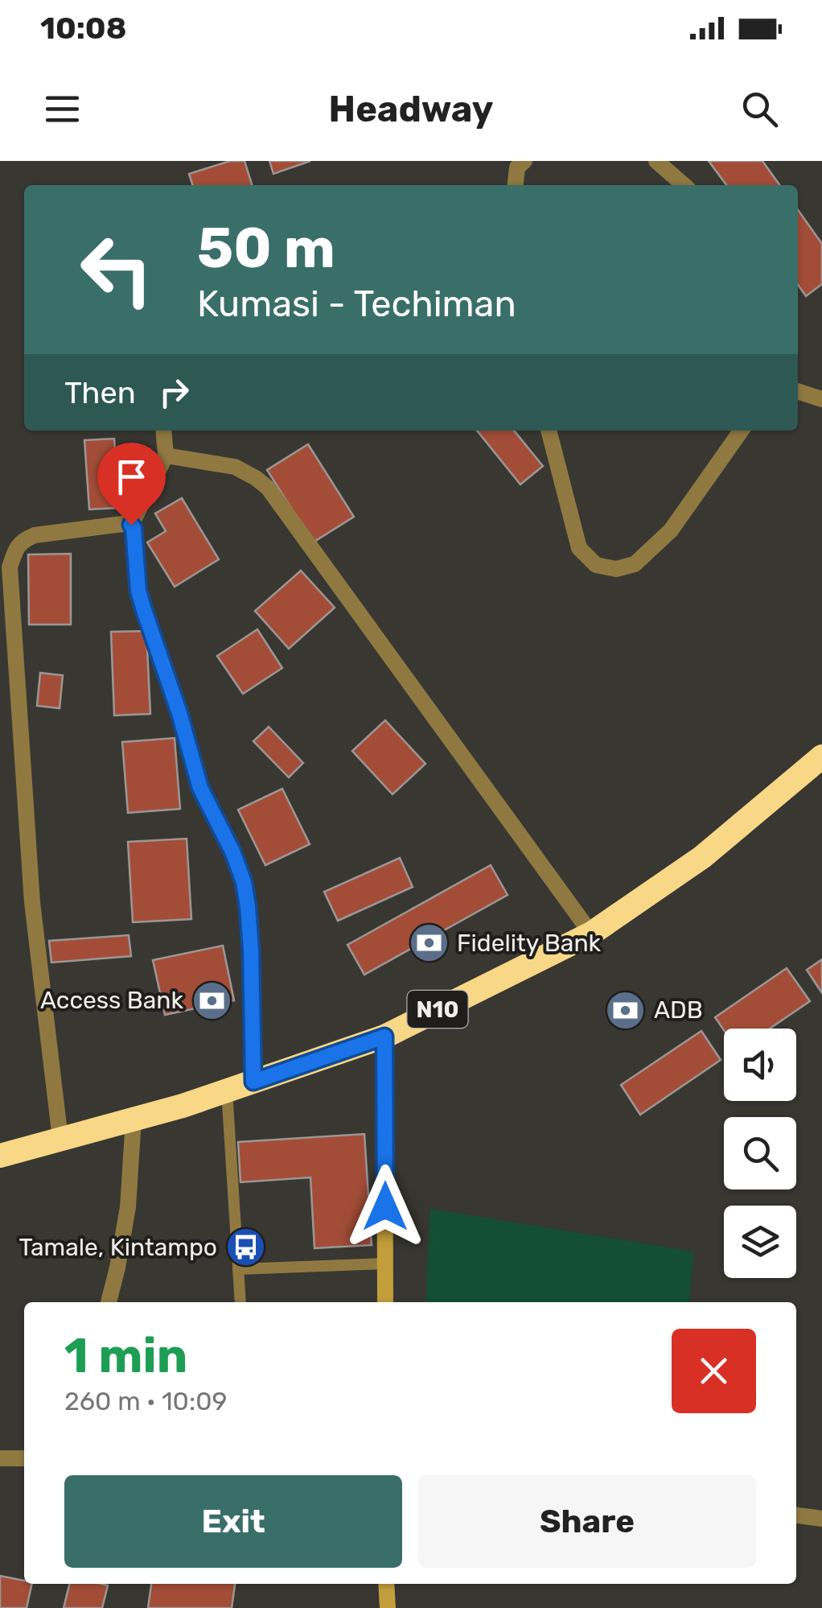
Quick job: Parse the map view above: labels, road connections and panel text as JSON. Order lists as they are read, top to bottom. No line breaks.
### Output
{"streets":{"highway":["N10"]},"places":{"bank":["Fidelity Bank","Access Bank","ADB"],"bus stop":["Tamale, Kintampo"]},"page":{"status":"10:08","header":"Headway","turn":["50 m","Kumasi - Techiman"],"then":"Then","heading":["1 min","260 m · 10:09"],"buttons":["Exit","Share"]}}
